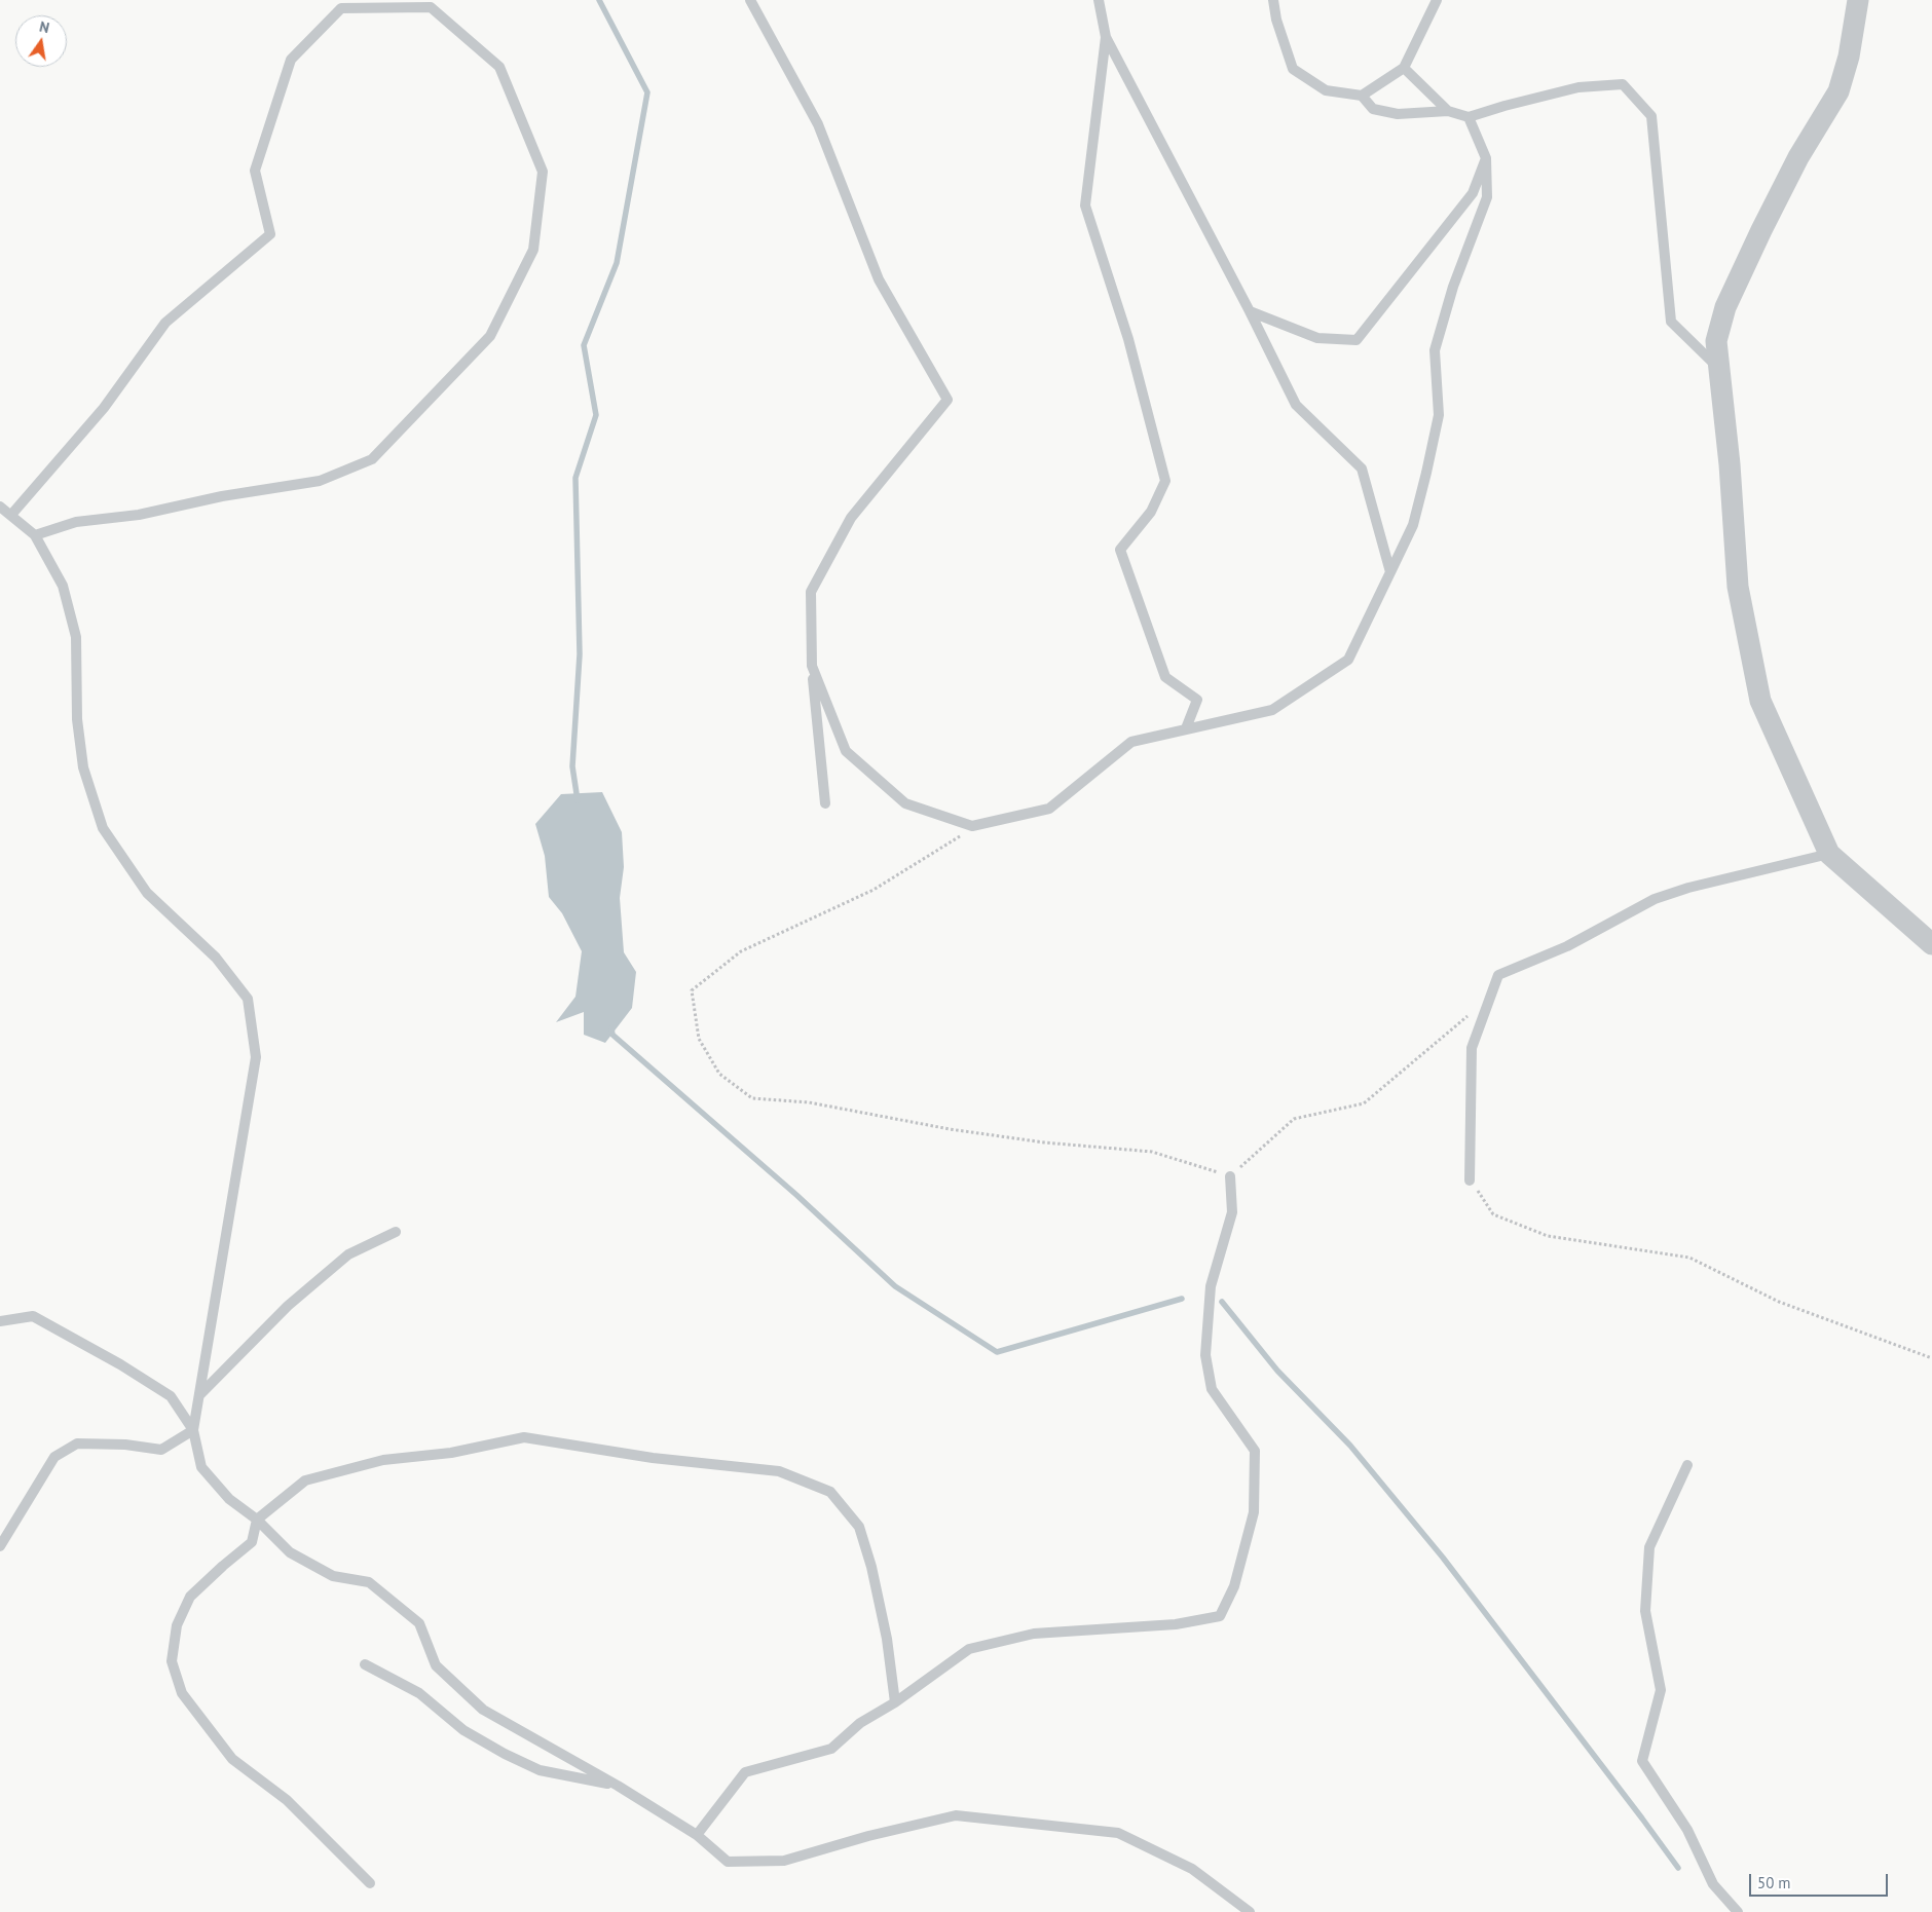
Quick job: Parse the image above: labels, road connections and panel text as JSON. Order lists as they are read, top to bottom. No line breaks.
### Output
{"scale_bar":"50 m","north":"top"}
